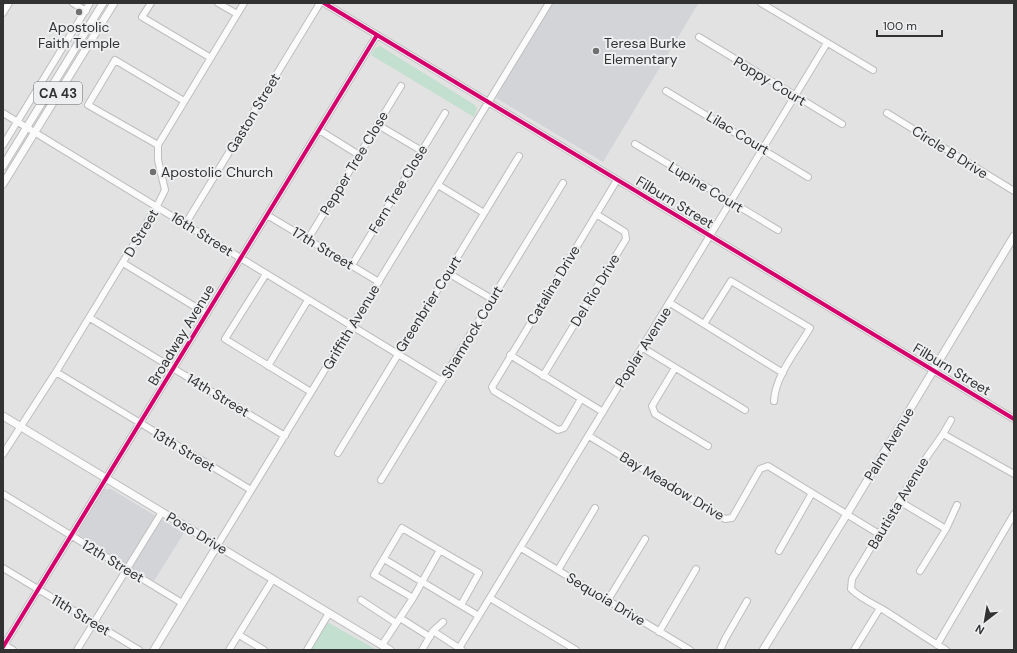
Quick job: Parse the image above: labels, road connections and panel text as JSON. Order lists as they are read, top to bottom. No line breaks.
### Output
{"streets":{"main road":["CA 43","Griffith Avenue","Palm Avenue","Poso Drive"],"street":["Poppy Court","Gaston Street","Lilac Court","Circle B Drive","Pepper Tree Close","Lupine Court","Fern Tree Close","Filburn Street","D Street","16th Street","17th Street","Catalina Drive","Del Rio Drive","Greenbrier Court","Shamrock Court","Broadway Avenue","Poplar Avenue","14th Street","13th Street","Bay Meadow Drive","Bautista Avenue","12th Street","Sequoia Drive","11th Street"]},"crossings":[["Poppy Court","Poplar Avenue"],["CA 43","16th Street"],["Gaston Street","16th Street"],["Lilac Court","Poplar Avenue"],["Pepper Tree Close","17th Street"],["Lupine Court","Poplar Avenue"],["Fern Tree Close","17th Street"],["Filburn Street","Catalina Drive"],["Filburn Street","Griffith Avenue"],["Filburn Street","Broadway Avenue"],["Filburn Street","Poplar Avenue"],["Filburn Street","Palm Avenue"],["D Street","16th Street"],["D Street","14th Street"],["D Street","13th Street"],["D Street","Poso Drive"],["16th Street","Greenbrier Court"],["16th Street","Griffith Avenue"],["16th Street","Shamrock Court"],["16th Street","Broadway Avenue"],["17th Street","Griffith Avenue"],["17th Street","Broadway Avenue"],["Catalina Drive","Del Rio Drive"],["Griffith Avenue","14th Street"],["Griffith Avenue","13th Street"],["Griffith Avenue","Poso Drive"],["Griffith Avenue","12th Street"],["Broadway Avenue","14th Street"],["Broadway Avenue","13th Street"],["Broadway Avenue","Poso Drive"],["Broadway Avenue","12th Street"],["Broadway Avenue","11th Street"],["Poplar Avenue","Bay Meadow Drive"],["Poplar Avenue","Sequoia Drive"],["Palm Avenue","Bay Meadow Drive"],["Bay Meadow Drive","Bautista Avenue"]],"places":["Apostolic Faith Temple","Teresa Burke Elementary","Apostolic Church"],"scale_bar":"100 m","north":"bottom left"}
